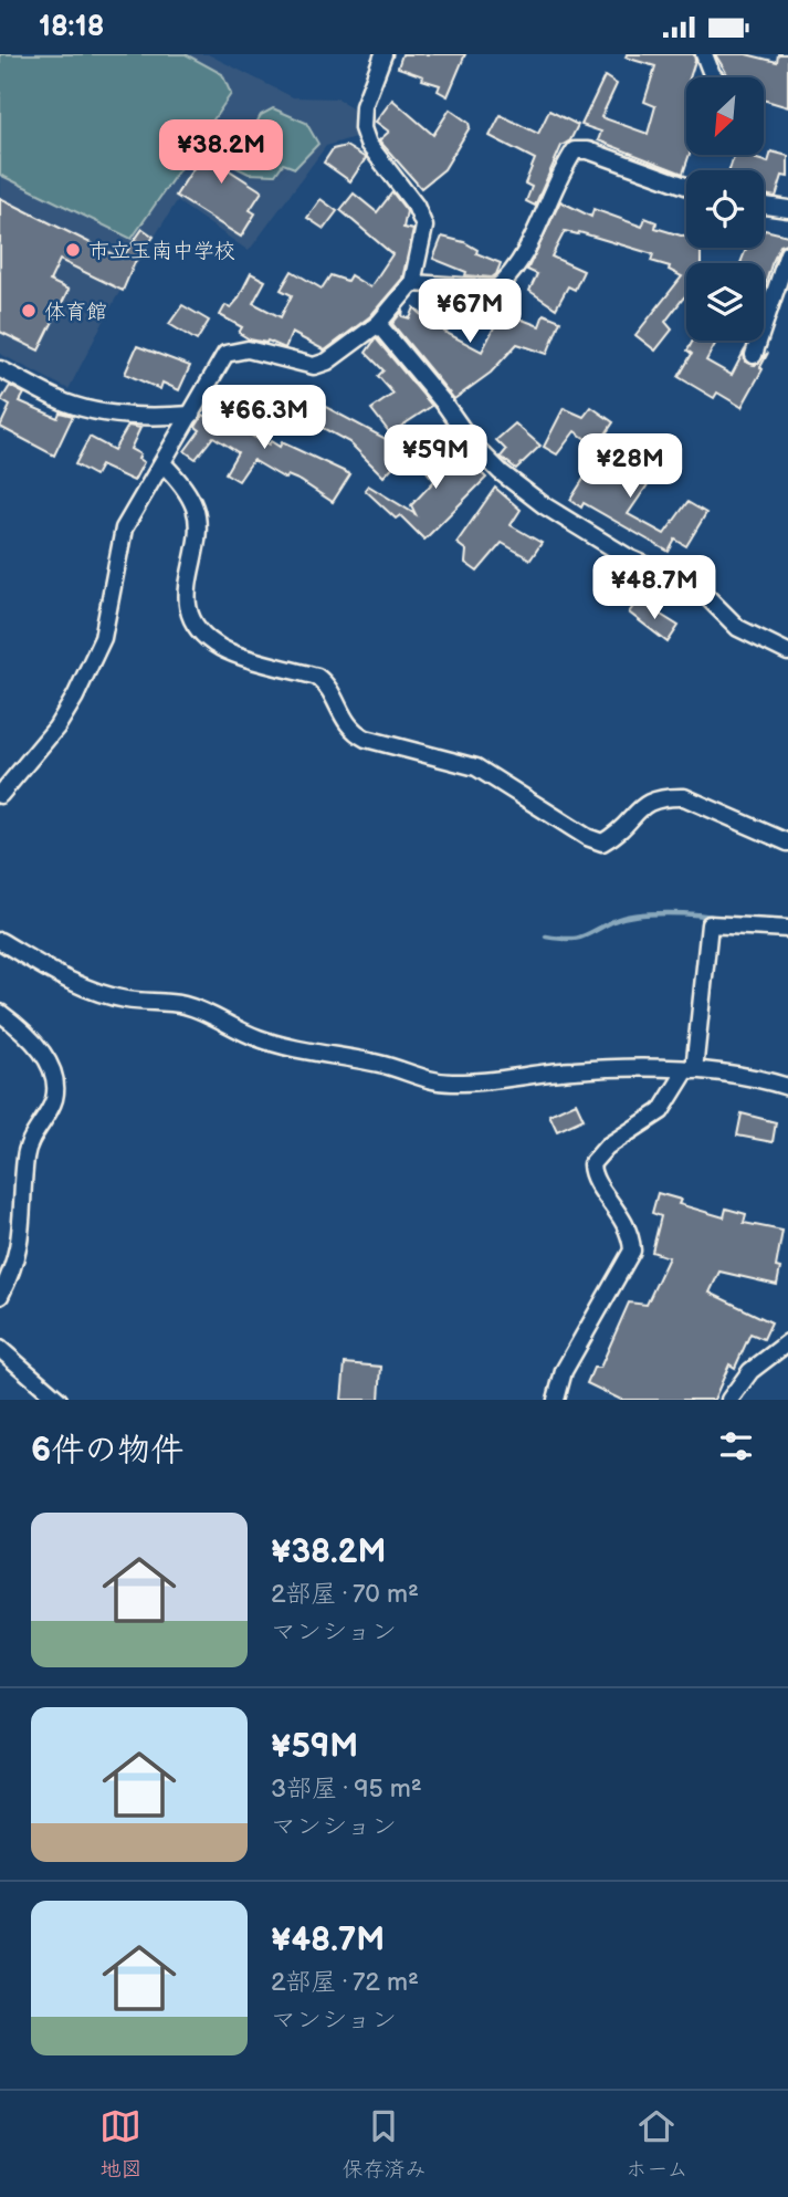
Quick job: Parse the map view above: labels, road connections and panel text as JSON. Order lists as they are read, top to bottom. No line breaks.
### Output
{"places":["市立玉南中学校","体育館"],"north":"bottom left","page":{"status":"18:18","price":["¥38.2M","¥67M","¥66.3M","¥59M","¥28M","¥48.7M"],"heading":"6件の物件","list":[{"name":"¥38.2M","note":"2部屋 · 70 m² · マンション"},{"name":"¥59M","note":"3部屋 · 95 m² · マンション"},{"name":"¥48.7M","note":"2部屋 · 72 m² · マンション"}],"tabs":["地図","保存済み","ホーム"]}}
